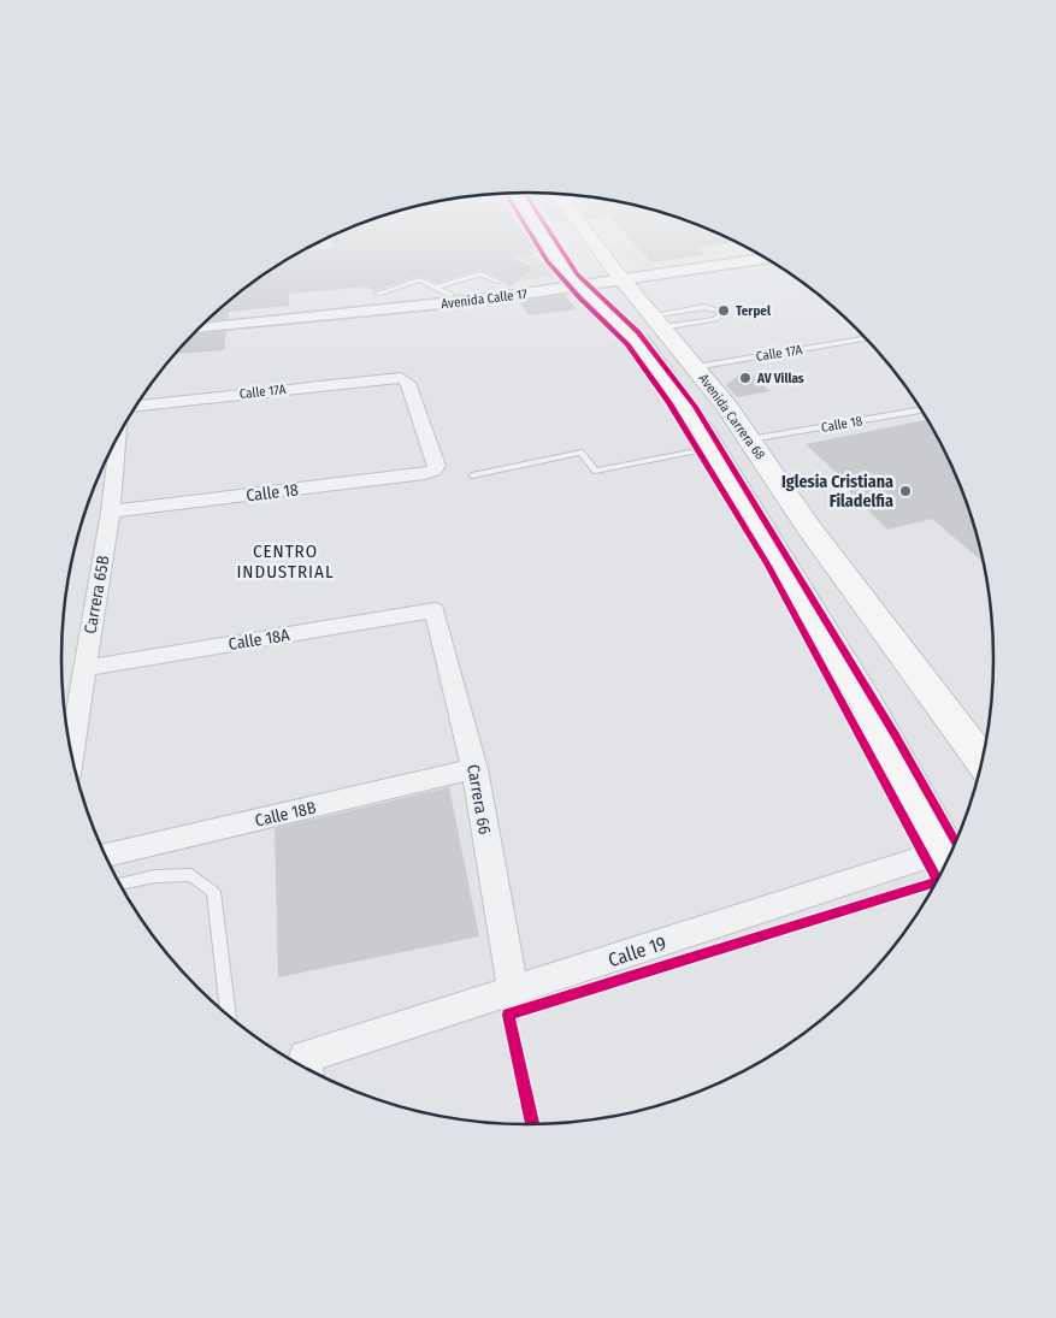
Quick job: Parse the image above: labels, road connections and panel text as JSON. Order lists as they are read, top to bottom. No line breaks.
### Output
{"streets":{"main road":["Avenida Carrera 68"],"street":["Avenida Calle 17","Calle 17A","Calle 18","Carrera 65B","Calle 18A","Carrera 66","Calle 18B","Calle 19"]},"crossings":[["Avenida Calle 17","Avenida Carrera 68"],["Calle 17A","Avenida Carrera 68"],["Calle 17A","Calle 18"],["Avenida Carrera 68","Calle 18"],["Calle 18","Carrera 65B"],["Carrera 65B","Calle 18A"],["Calle 18A","Carrera 66"],["Carrera 66","Calle 18B"],["Carrera 66","Calle 19"]],"districts":["CENTRO INDUSTRIAL"],"places":["Terpel","AV Villas","Iglesia Cristiana Filadelfia"]}
